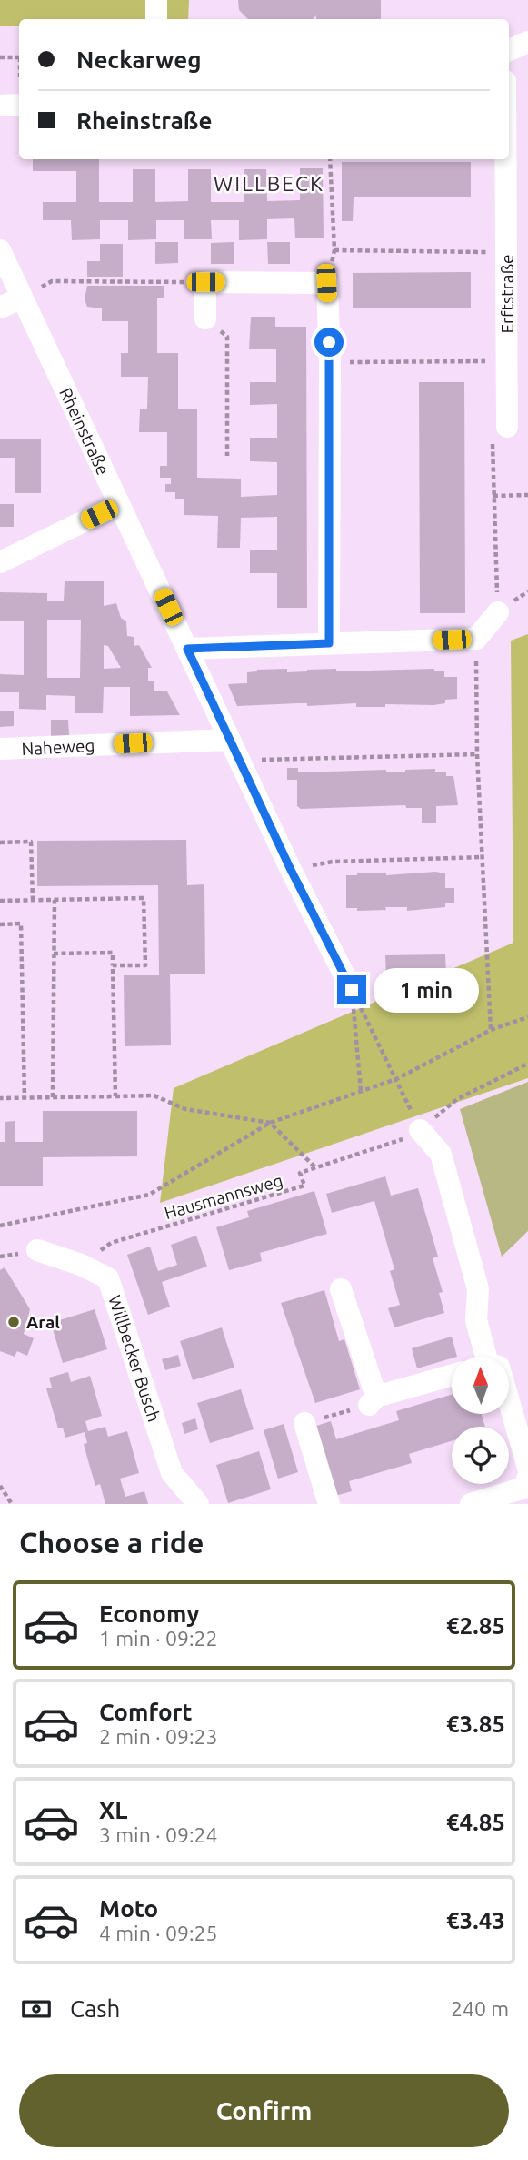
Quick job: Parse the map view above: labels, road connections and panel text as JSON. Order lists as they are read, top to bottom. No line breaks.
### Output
{"streets":{"street":["Erftstraße","Rheinstraße","Naheweg","Willbecker Busch"],"path":["Hausmannsweg"]},"crossings":[["Rheinstraße","Naheweg"],["Hausmannsweg","Willbecker Busch"]],"districts":["WILLBECK"],"places":["Aral"],"north":"top","page":{"banner":["Neckarweg","Rheinstraße"],"bubble":"1 min","heading":"Choose a ride","list":[{"name":"Economy","note":"1 min · 09:22","value":"€2.85"},{"name":"Comfort","note":"2 min · 09:23","value":"€3.85"},{"name":"XL","note":"3 min · 09:24","value":"€4.85"},{"name":"Moto","note":"4 min · 09:25","value":"€3.43"}],"pay":["Cash","240 m"],"buttons":"Confirm"}}
